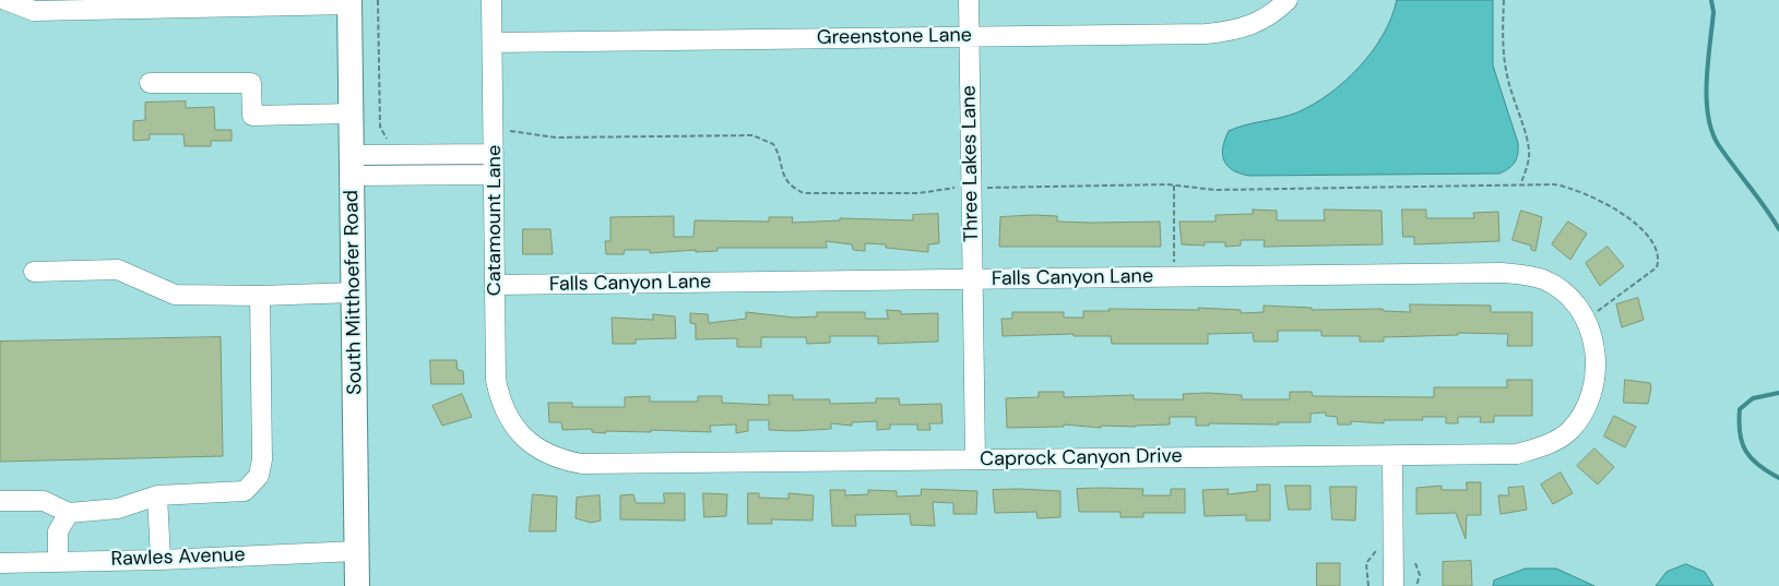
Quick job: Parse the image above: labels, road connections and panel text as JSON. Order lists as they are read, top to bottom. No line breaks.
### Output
{"streets":{"main road":["South Mitthoefer Road"],"street":["Greenstone Lane","Three Lakes Lane","Catamount Lane","Falls Canyon Lane","Caprock Canyon Drive","Rawles Avenue"]},"crossings":[["Greenstone Lane","Three Lakes Lane"],["Greenstone Lane","Catamount Lane"],["Three Lakes Lane","Falls Canyon Lane"],["Three Lakes Lane","Caprock Canyon Drive"],["Catamount Lane","Falls Canyon Lane"],["Catamount Lane","Caprock Canyon Drive"],["Falls Canyon Lane","Caprock Canyon Drive"],["South Mitthoefer Road","Rawles Avenue"]]}
